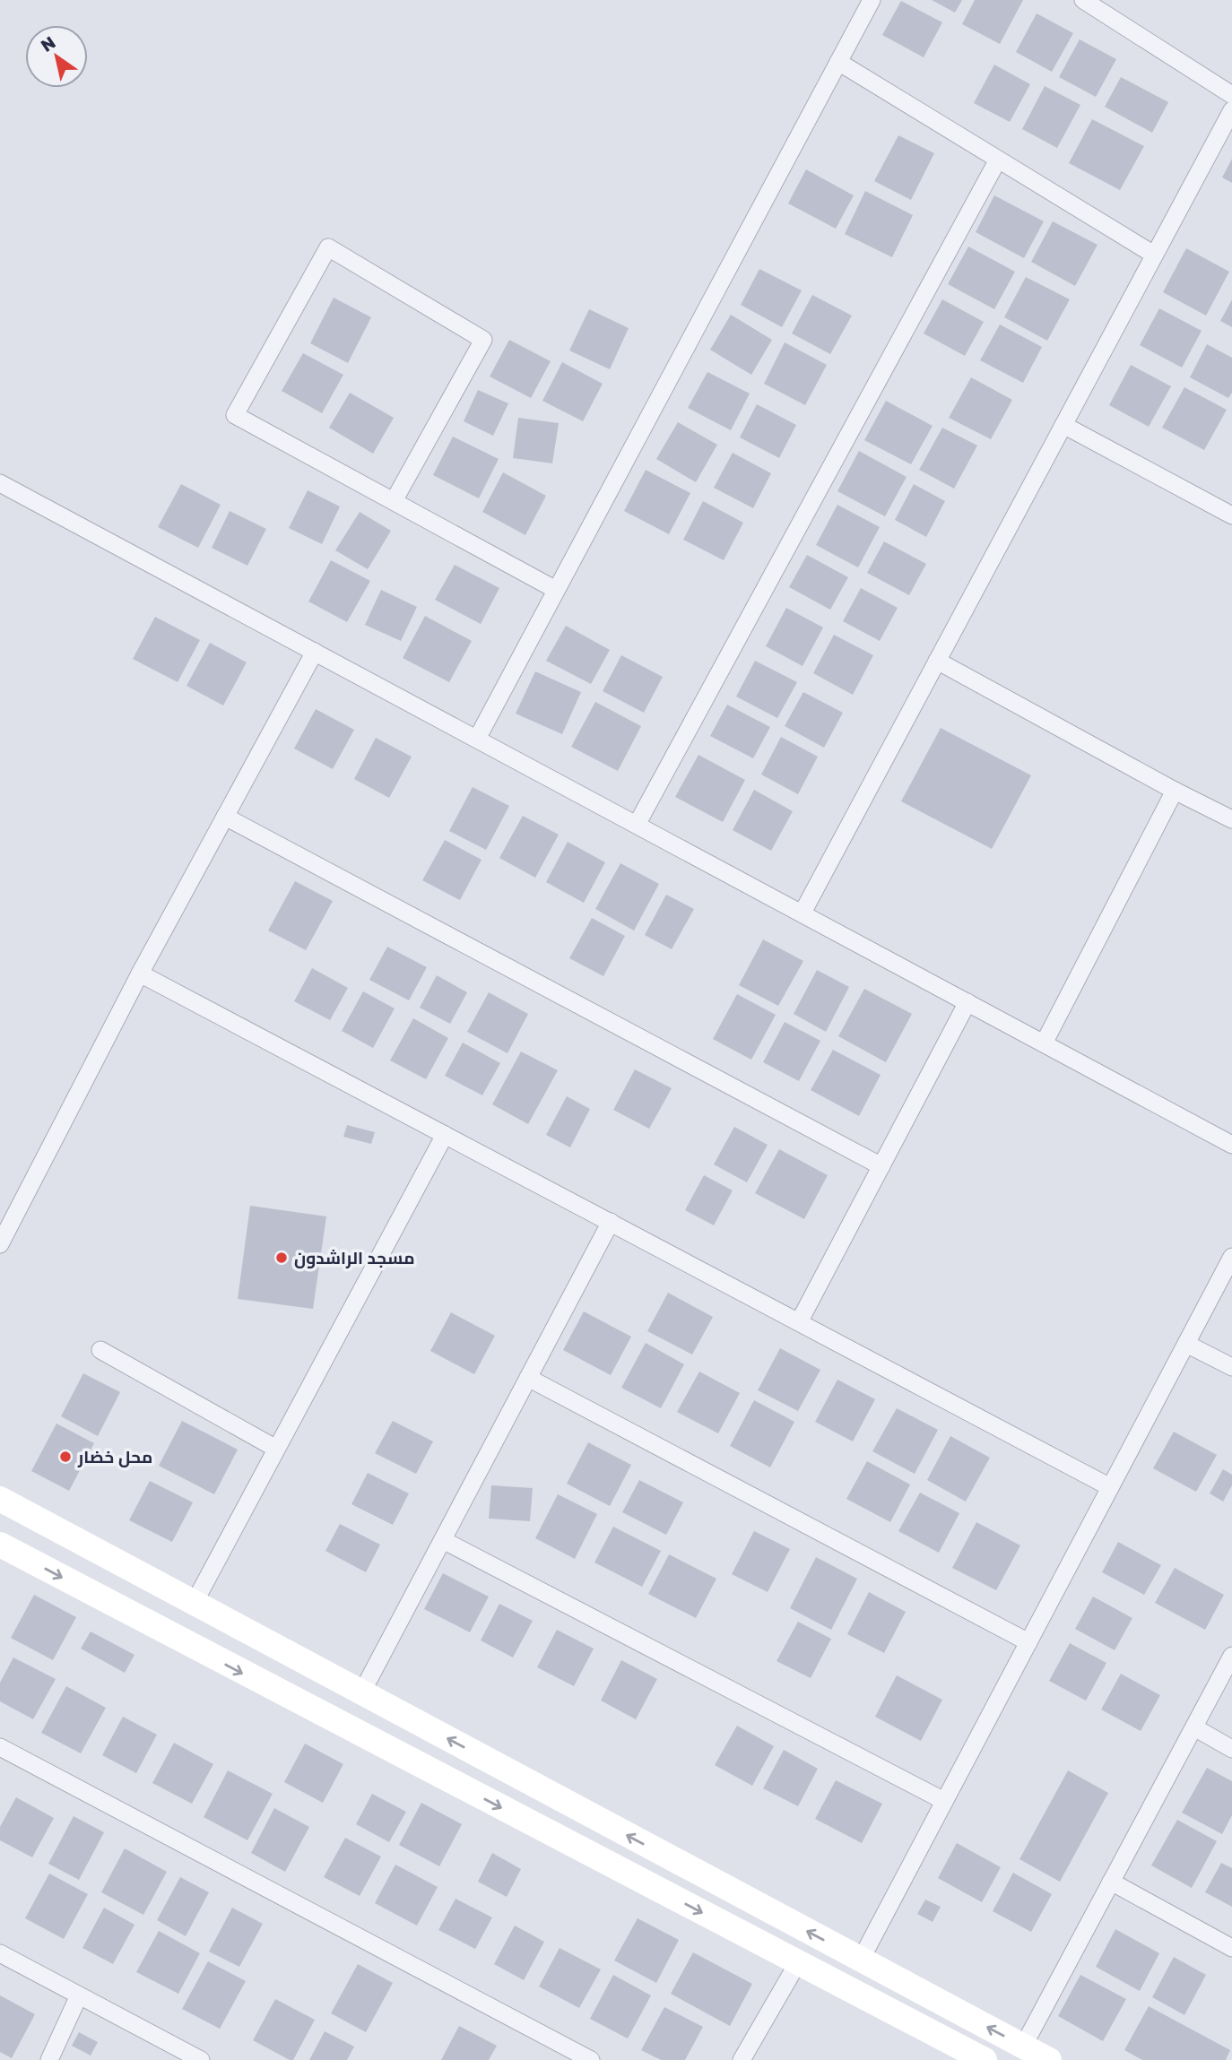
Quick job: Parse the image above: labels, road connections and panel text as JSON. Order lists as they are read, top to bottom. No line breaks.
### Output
{"places":["مسجد الراشدون","محل خضار"],"north":"top left"}
